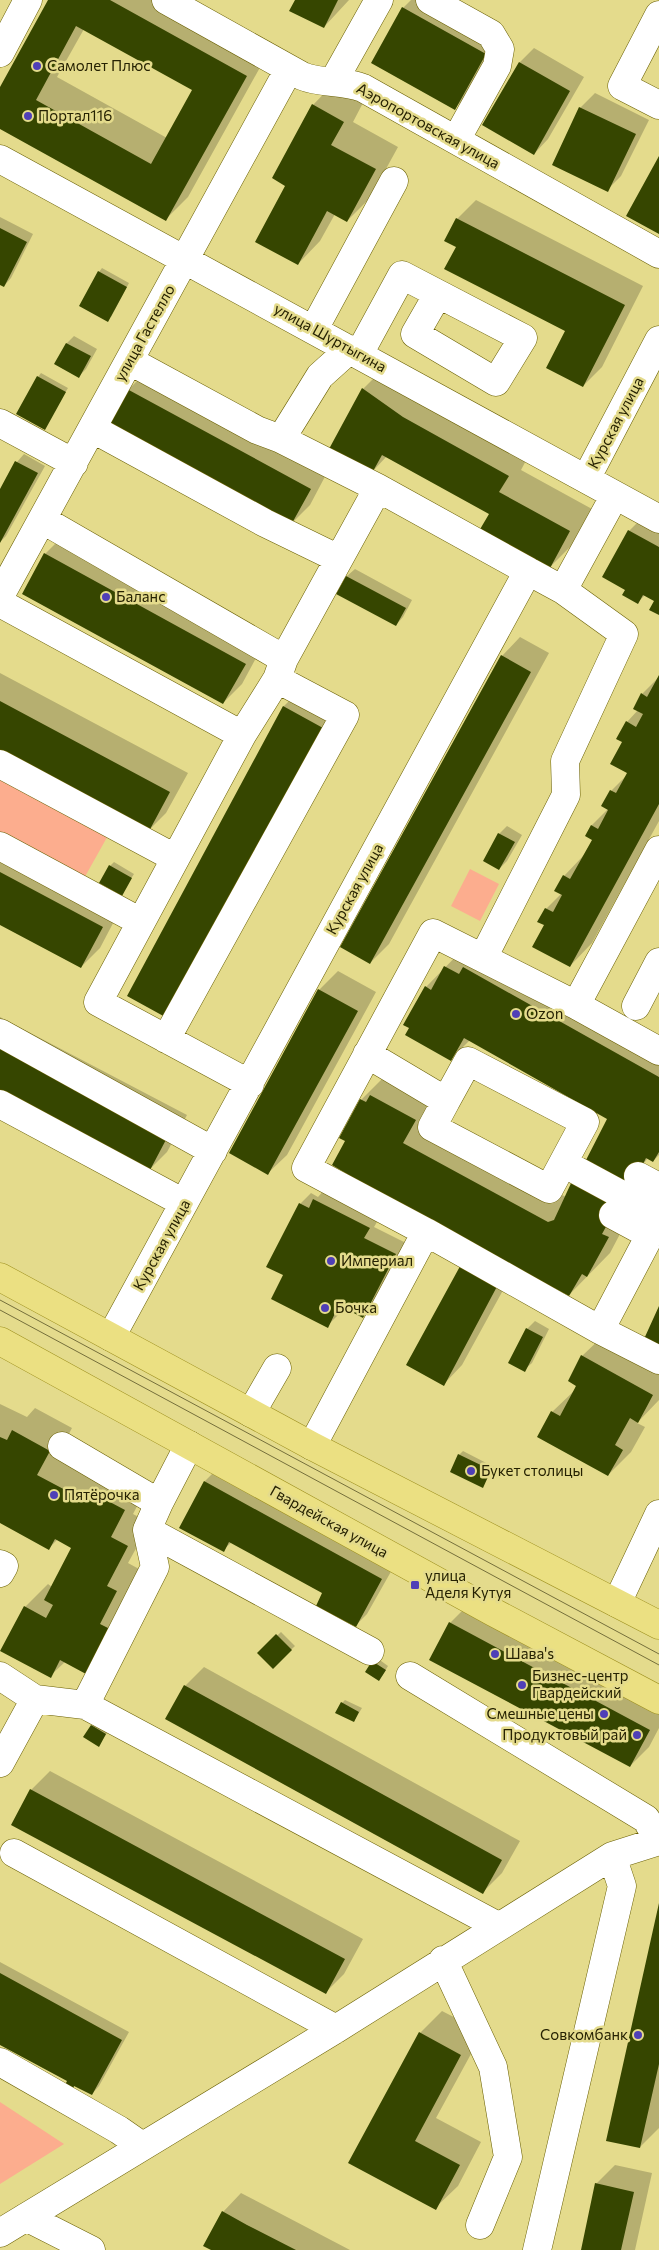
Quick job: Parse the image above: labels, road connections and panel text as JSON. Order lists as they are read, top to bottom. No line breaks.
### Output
{"streets":{"main road":["Гвардейская улица"],"street":["Аэропортовская улица","улица Гастелло","улица Шуртыгина","Курская улица"]},"crossings":[["Аэропортовская улица","улица Гастелло"],["улица Гастелло","улица Шуртыгина"],["улица Шуртыгина","Курская улица"]],"places":{"other":["Самолет Плюс","Портал116","Баланс","Ozon","Империал","Бочка","Букет столицы","Пятёрочка","Шава's","Бизнес-центр Гвардейский","Смешные цены","Продуктовый рай","Совкомбанк"],"transit":["улица Аделя Кутуя"]}}
